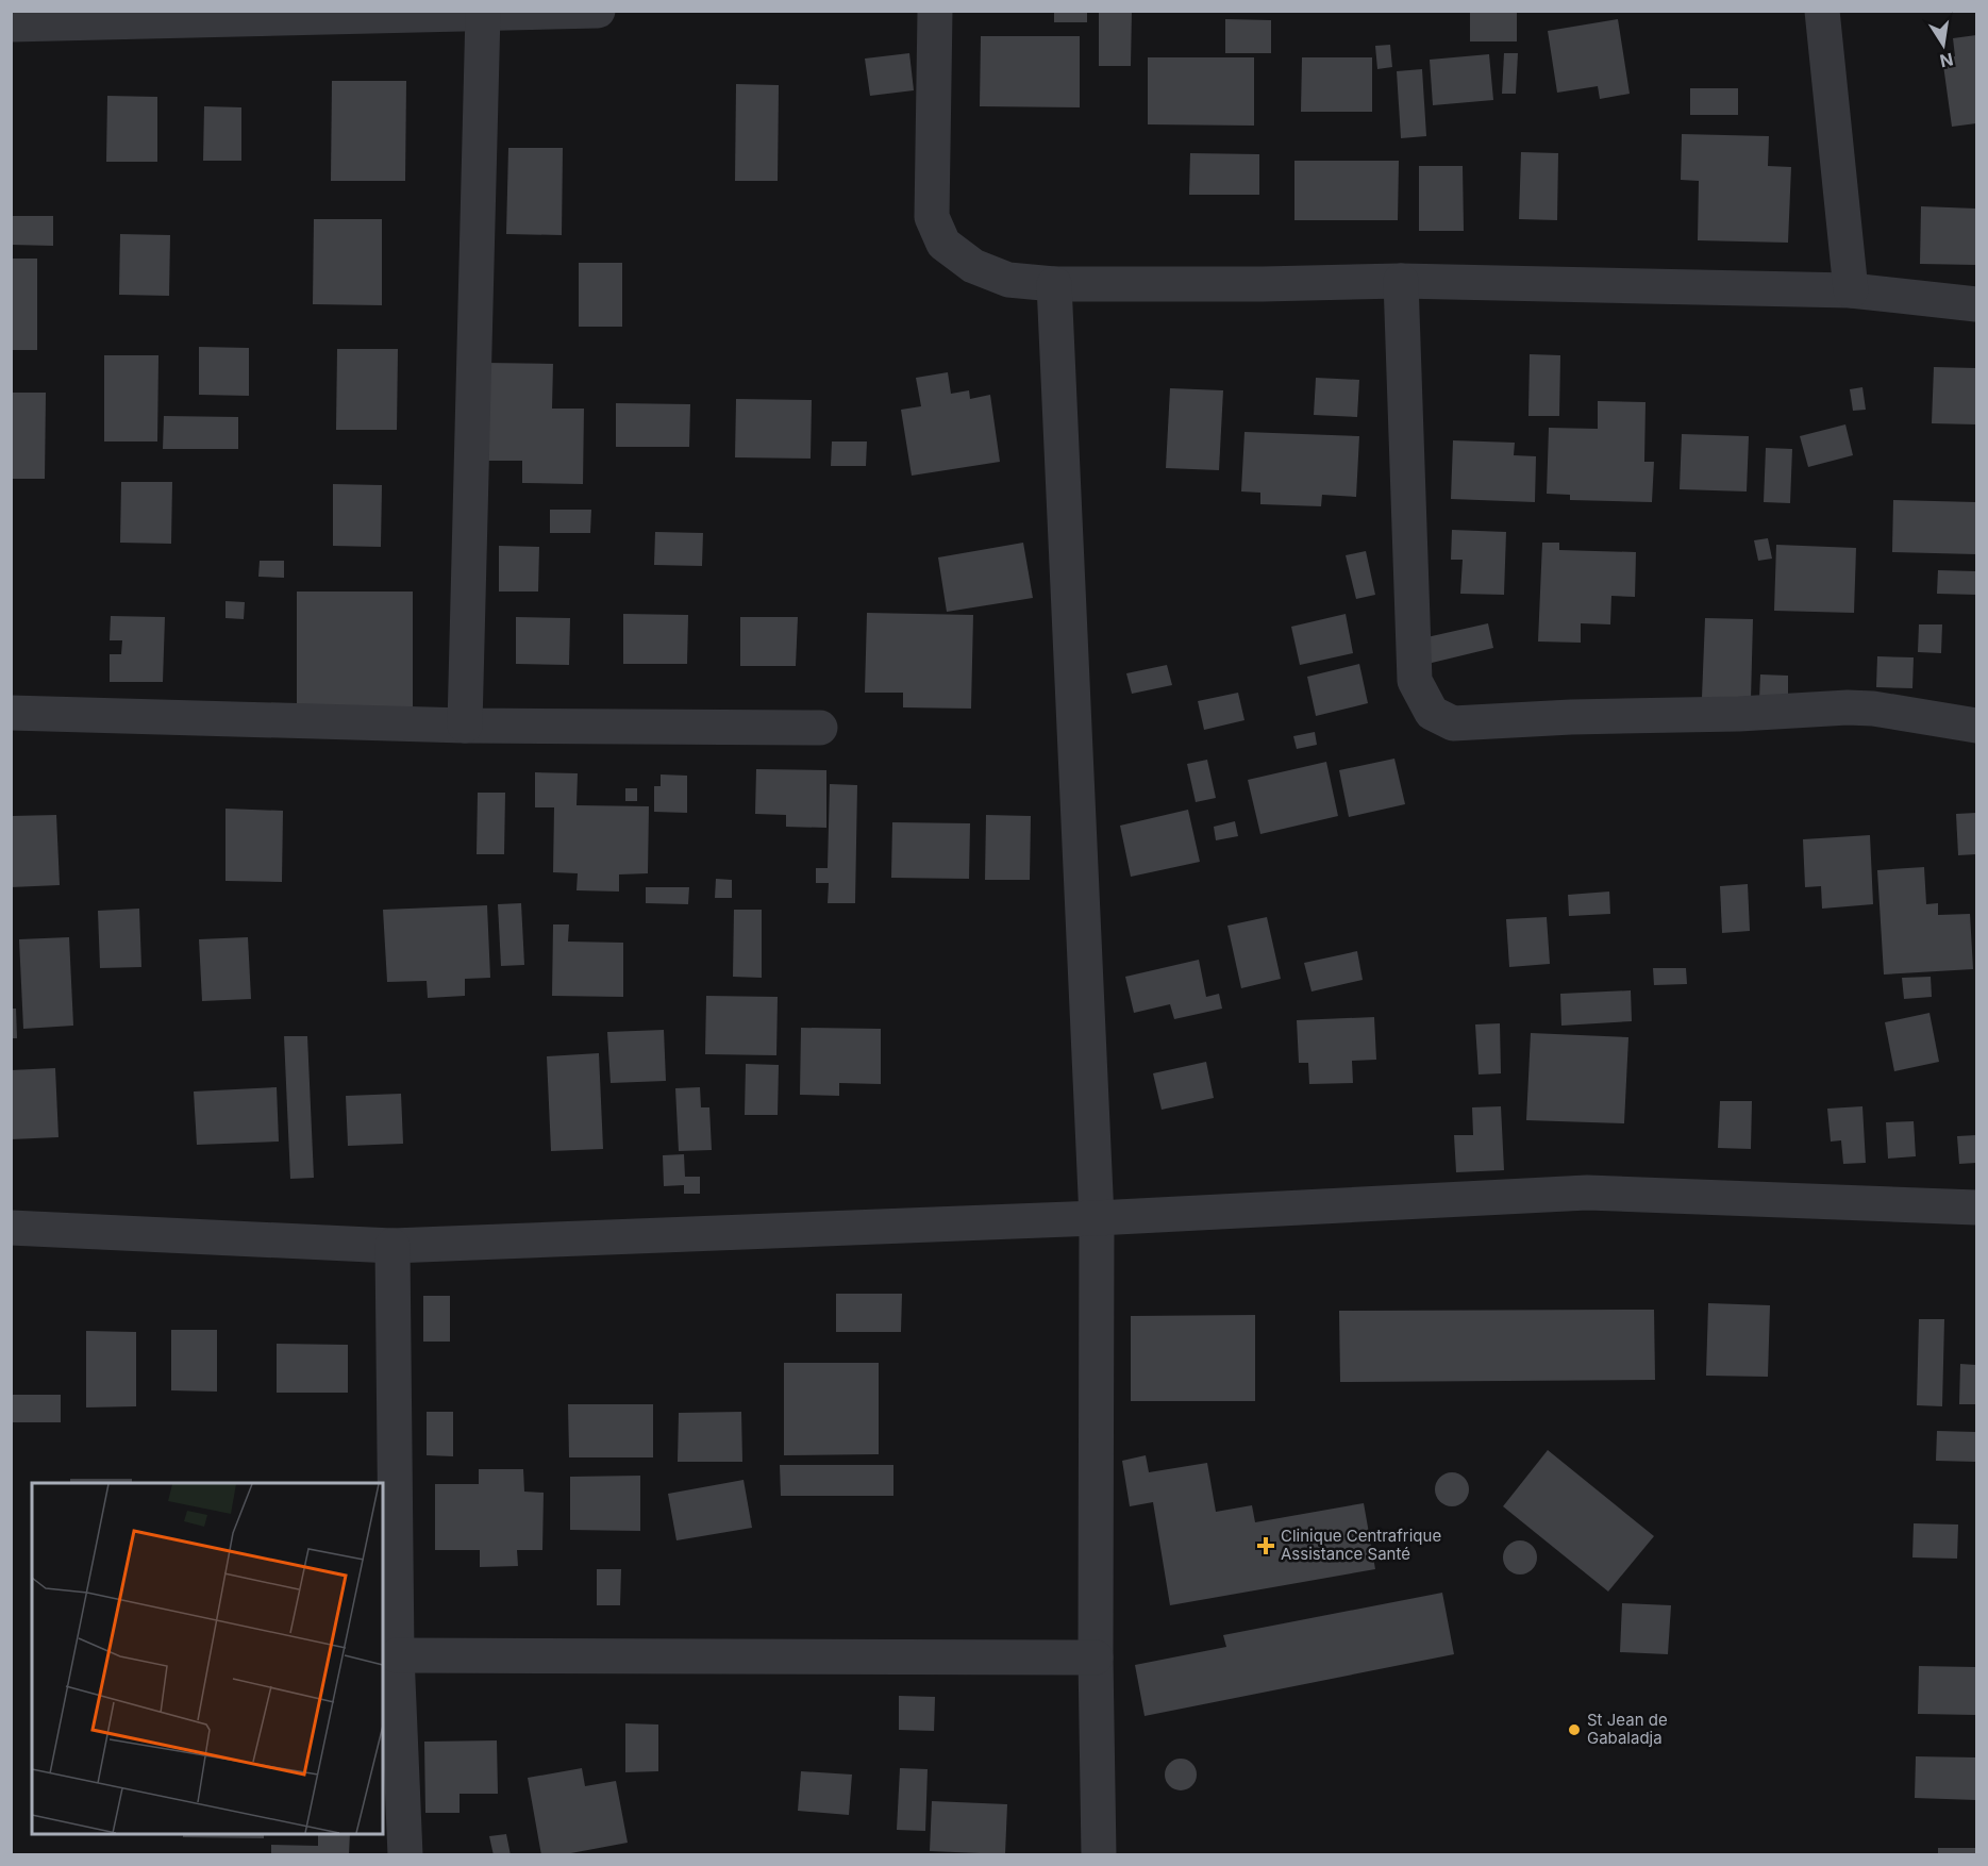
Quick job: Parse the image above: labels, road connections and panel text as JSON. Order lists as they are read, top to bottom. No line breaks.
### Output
{"places":{"health":["Clinique Centrafrique Assistance Santé"],"other":["St Jean de Gabaladja"]},"north":"bottom"}
